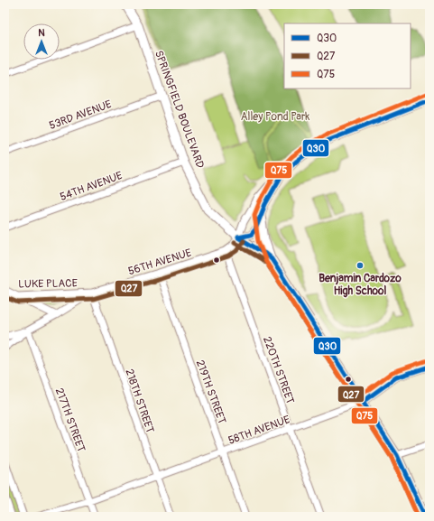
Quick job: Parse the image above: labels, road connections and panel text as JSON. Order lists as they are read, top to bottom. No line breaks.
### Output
{"streets":{"main road":["SPRINGFIELD BOULEVARD"],"street":["53RD AVENUE","54TH AVENUE","56TH AVENUE","LUKE PLACE","220TH STREET","219TH STREET","218TH STREET","217TH STREET","58TH AVENUE"]},"crossings":[["SPRINGFIELD BOULEVARD","53RD AVENUE"],["SPRINGFIELD BOULEVARD","54TH AVENUE"],["SPRINGFIELD BOULEVARD","56TH AVENUE"],["SPRINGFIELD BOULEVARD","58TH AVENUE"],["56TH AVENUE","LUKE PLACE"],["56TH AVENUE","220TH STREET"],["56TH AVENUE","219TH STREET"],["56TH AVENUE","218TH STREET"],["56TH AVENUE","217TH STREET"],["LUKE PLACE","218TH STREET"],["220TH STREET","58TH AVENUE"],["219TH STREET","58TH AVENUE"],["218TH STREET","58TH AVENUE"],["217TH STREET","58TH AVENUE"]],"parks":["Alley Pond Park"],"places":["Benjamin Cardozo High School"],"lines":["transit line Q75","transit line Q30","transit line Q27"],"legend":["Q30","Q27","Q75"],"north":"top"}
